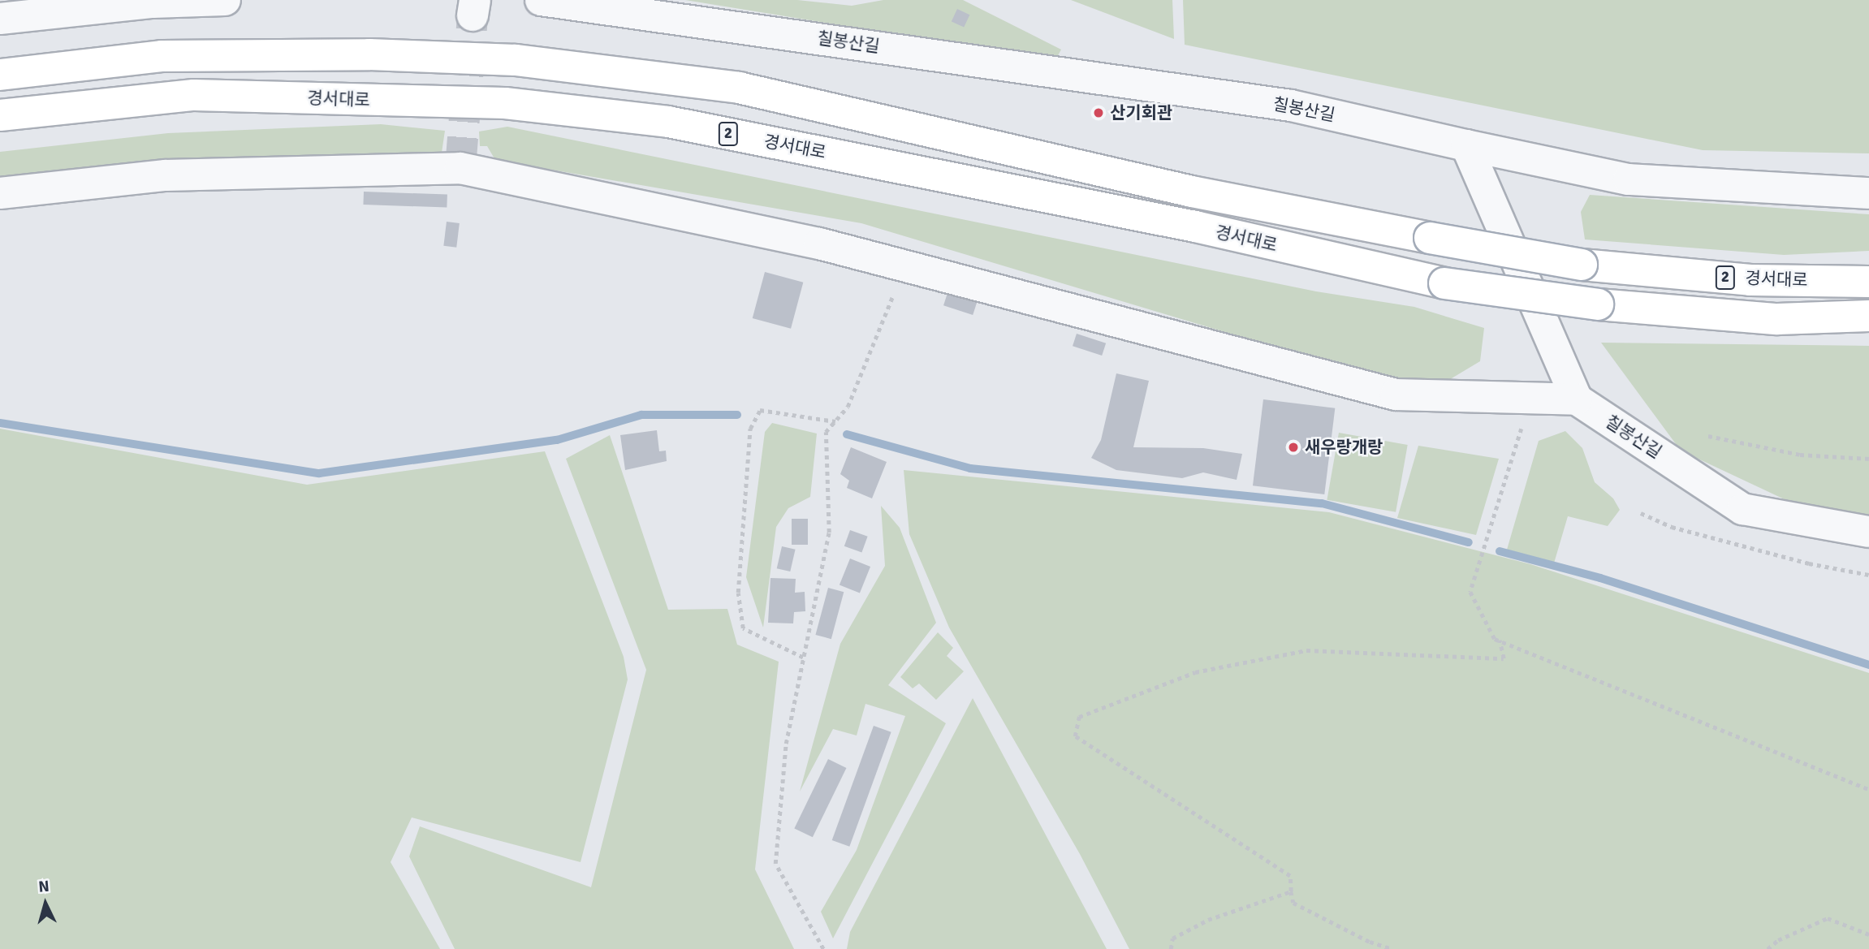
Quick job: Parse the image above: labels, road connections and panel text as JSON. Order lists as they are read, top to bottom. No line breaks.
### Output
{"streets":{"main road":["경서대로","2"],"street":["칠봉산길"]},"places":["산기회관","새우랑개랑"],"north":"top"}
